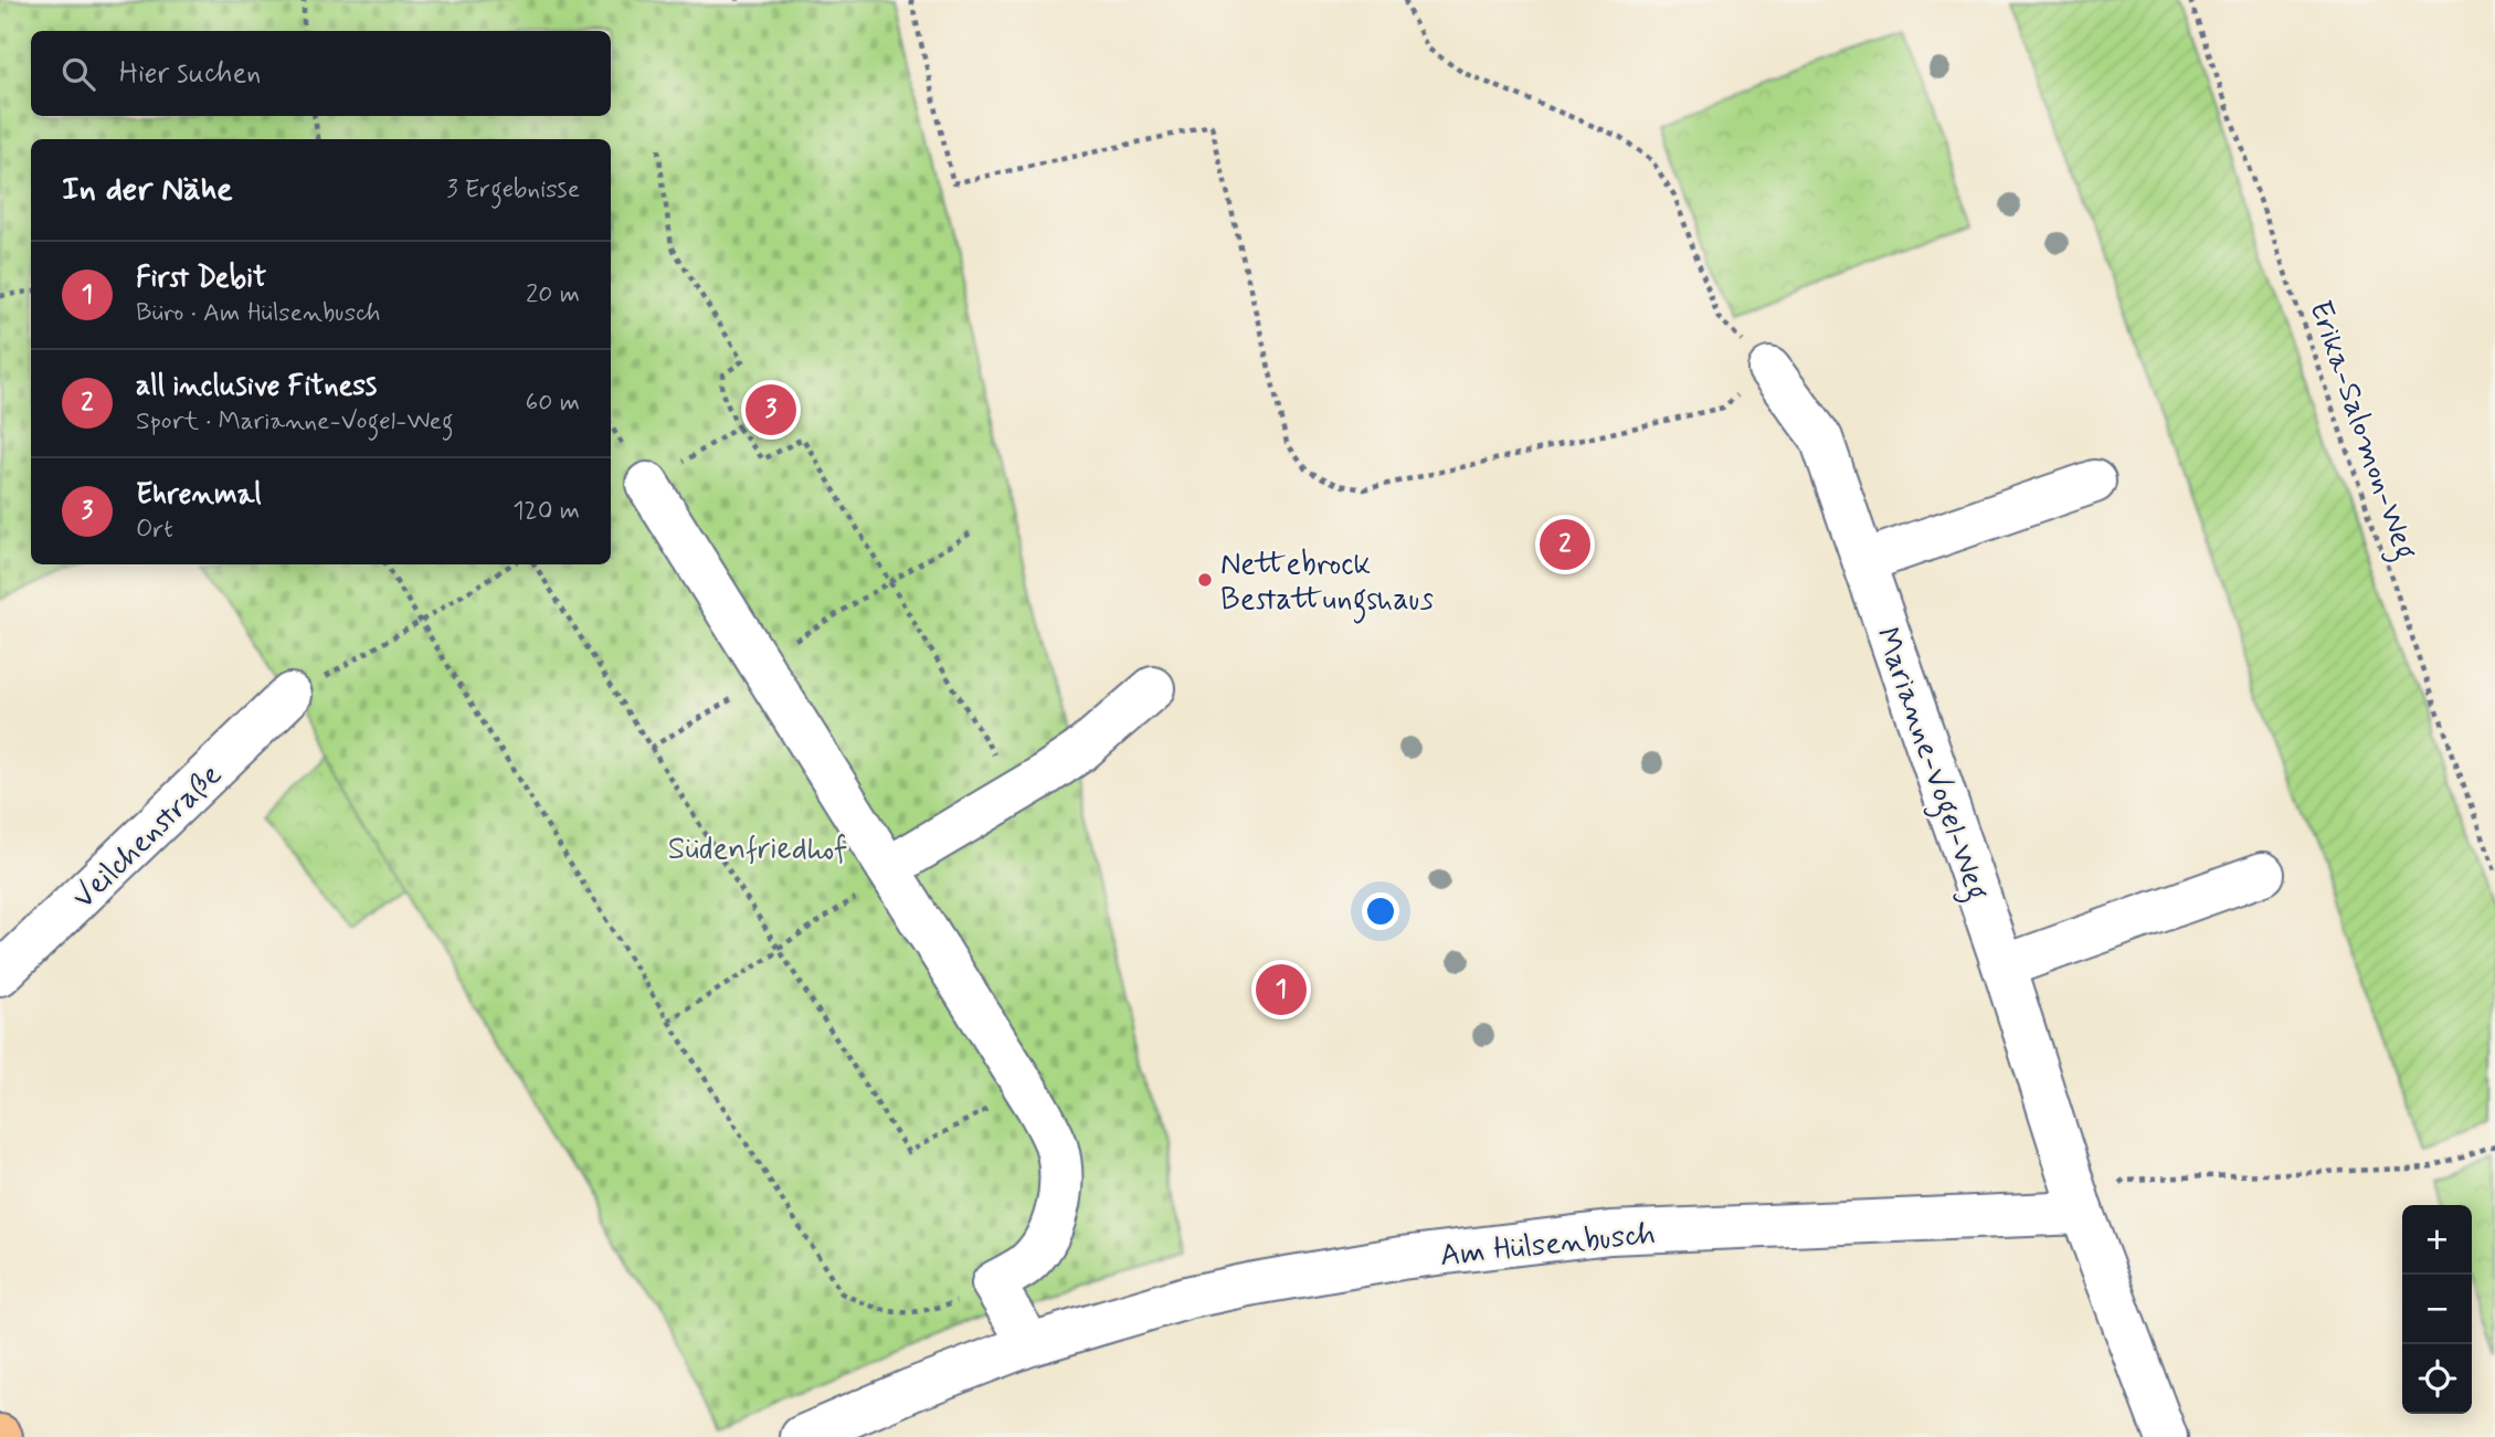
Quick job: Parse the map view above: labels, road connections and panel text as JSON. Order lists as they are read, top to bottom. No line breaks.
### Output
{"streets":{"street":["Marianne-Vogel-Weg","Veilchenstraße","Am Hülsenbusch"],"path":["Erika-Salomon-Weg"]},"crossings":[["Marianne-Vogel-Weg","Am Hülsenbusch"]],"parks":["Südenfriedhof"],"places":["Nettebrock Bestattungshaus"],"page":{"search":"Hier suchen","heading":["In der Nähe","3 Ergebnisse"],"list":[{"mark":"1","name":"First Debit","note":"Büro · Am Hülsenbusch","value":"20 m"},{"mark":"2","name":"all inclusive Fitness","note":"Sport · Marianne-Vogel-Weg","value":"60 m"},{"mark":"3","name":"Ehrenmal","note":"Ort","value":"120 m"}],"pins":["3","2","1"],"map_buttons":["+","−"]}}
